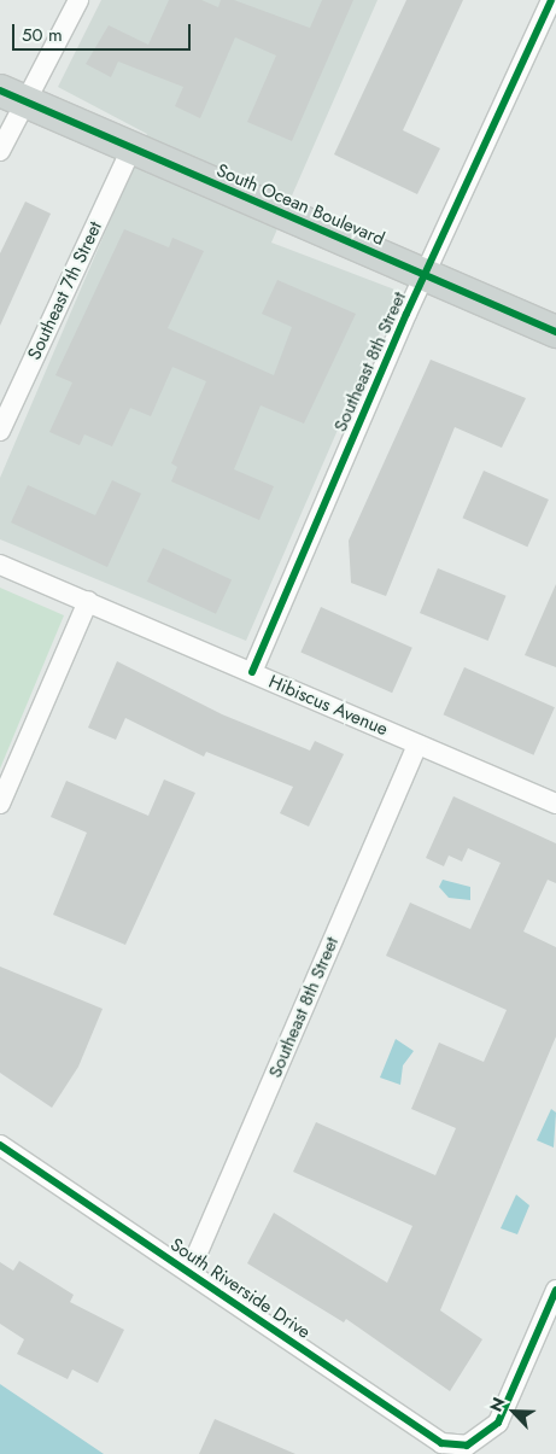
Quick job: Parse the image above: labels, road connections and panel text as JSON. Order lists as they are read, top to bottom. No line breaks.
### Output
{"streets":{"main road":["South Ocean Boulevard"],"street":["Southeast 7th Street","Southeast 8th Street","Hibiscus Avenue","South Riverside Drive"]},"crossings":[["South Ocean Boulevard","Southeast 7th Street"],["South Ocean Boulevard","Southeast 8th Street"],["Southeast 8th Street","Hibiscus Avenue"],["Southeast 8th Street","South Riverside Drive"]],"scale_bar":"50 m","north":"top left"}
